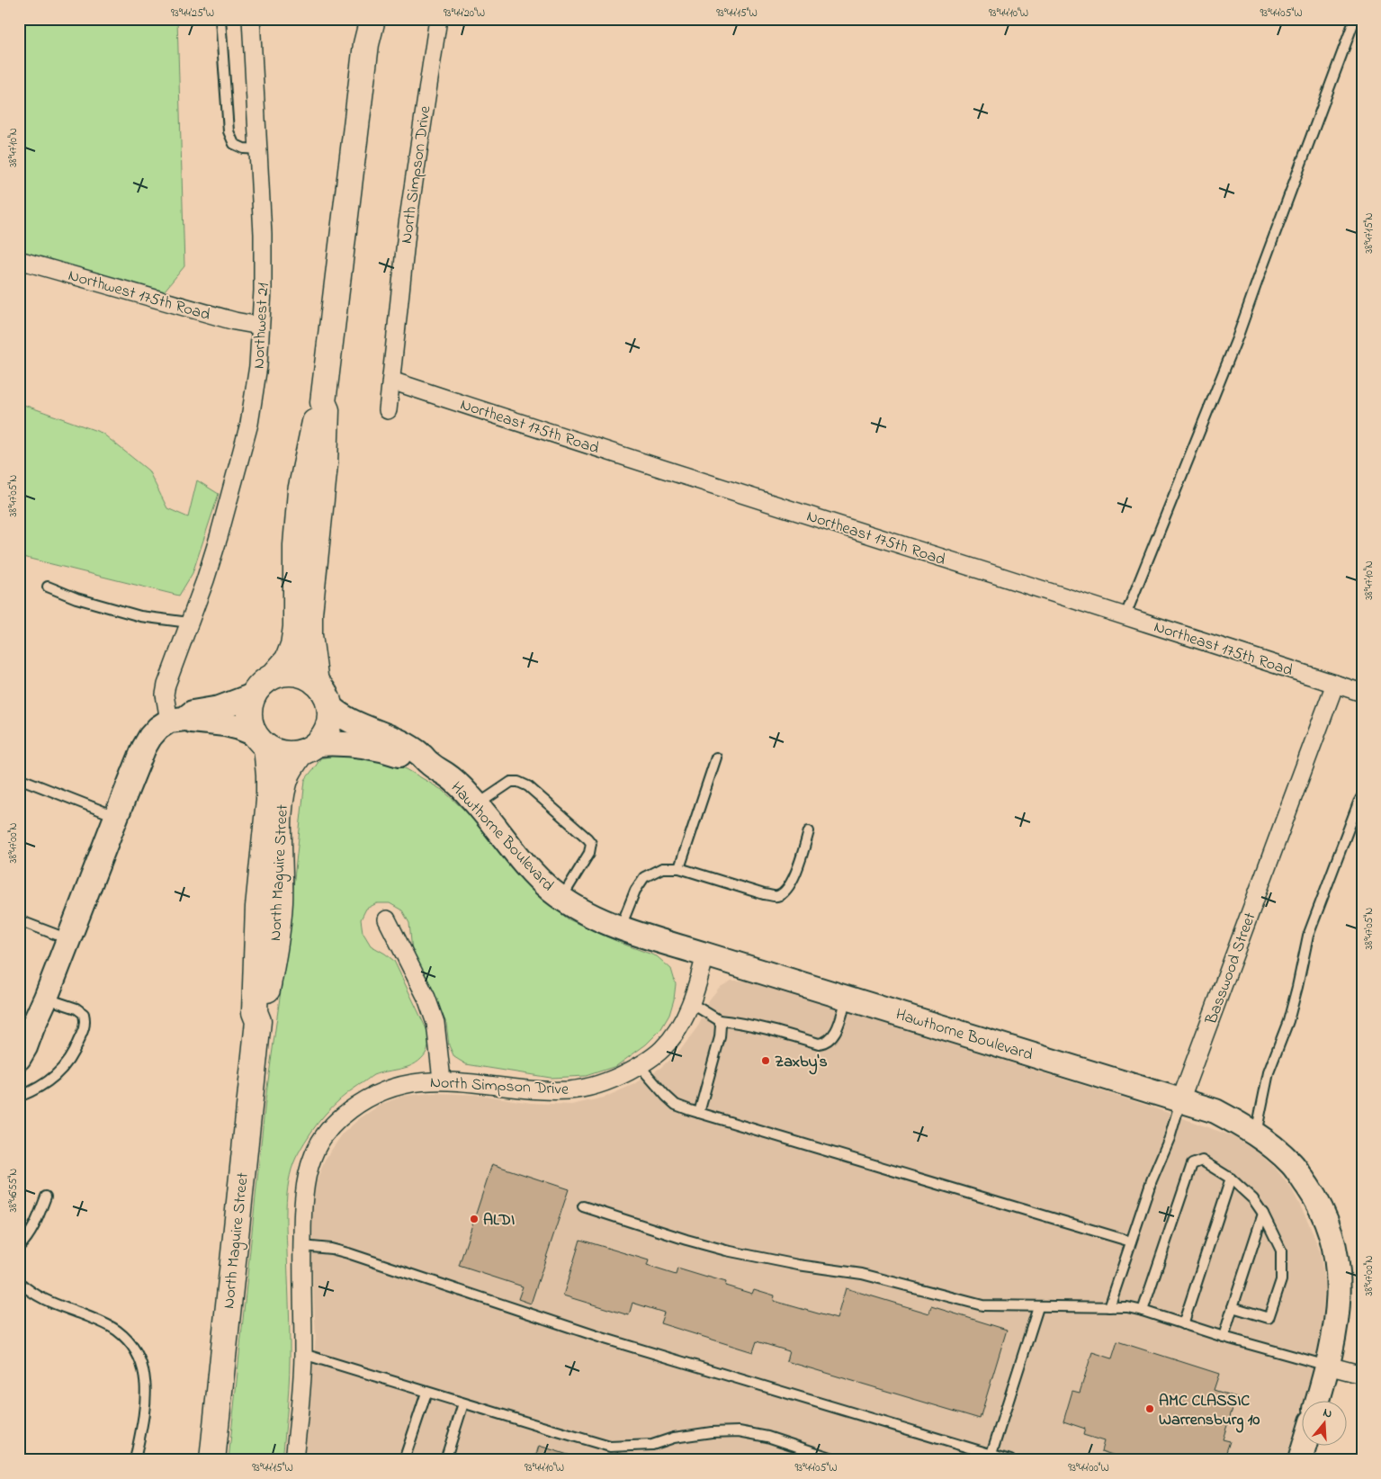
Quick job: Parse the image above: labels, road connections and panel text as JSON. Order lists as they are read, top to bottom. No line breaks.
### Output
{"streets":{"main road":["North Maguire Street"],"street":["North Simpson Drive","Northwest 175th Road","Northwest 21","Northeast 175th Road","Hawthorne Boulevard","Basswood Street"]},"crossings":[["North Simpson Drive","Northeast 175th Road"],["North Simpson Drive","Hawthorne Boulevard"],["Northwest 175th Road","Northwest 21"],["Northeast 175th Road","Basswood Street"],["Hawthorne Boulevard","North Maguire Street"],["Hawthorne Boulevard","Basswood Street"]],"places":["Zaxby's","ALDI","AMC CLASSIC Warrensburg 10"],"north":"top","coordinates":["93°44'25\"W","93°44'20\"W","93°44'15\"W","93°44'10\"W","93°44'05\"W","38°47'10\"N","38°47'15\"N","38°47'05\"N","38°47'00\"N","38°46'55\"N","93°44'00\"W"]}
